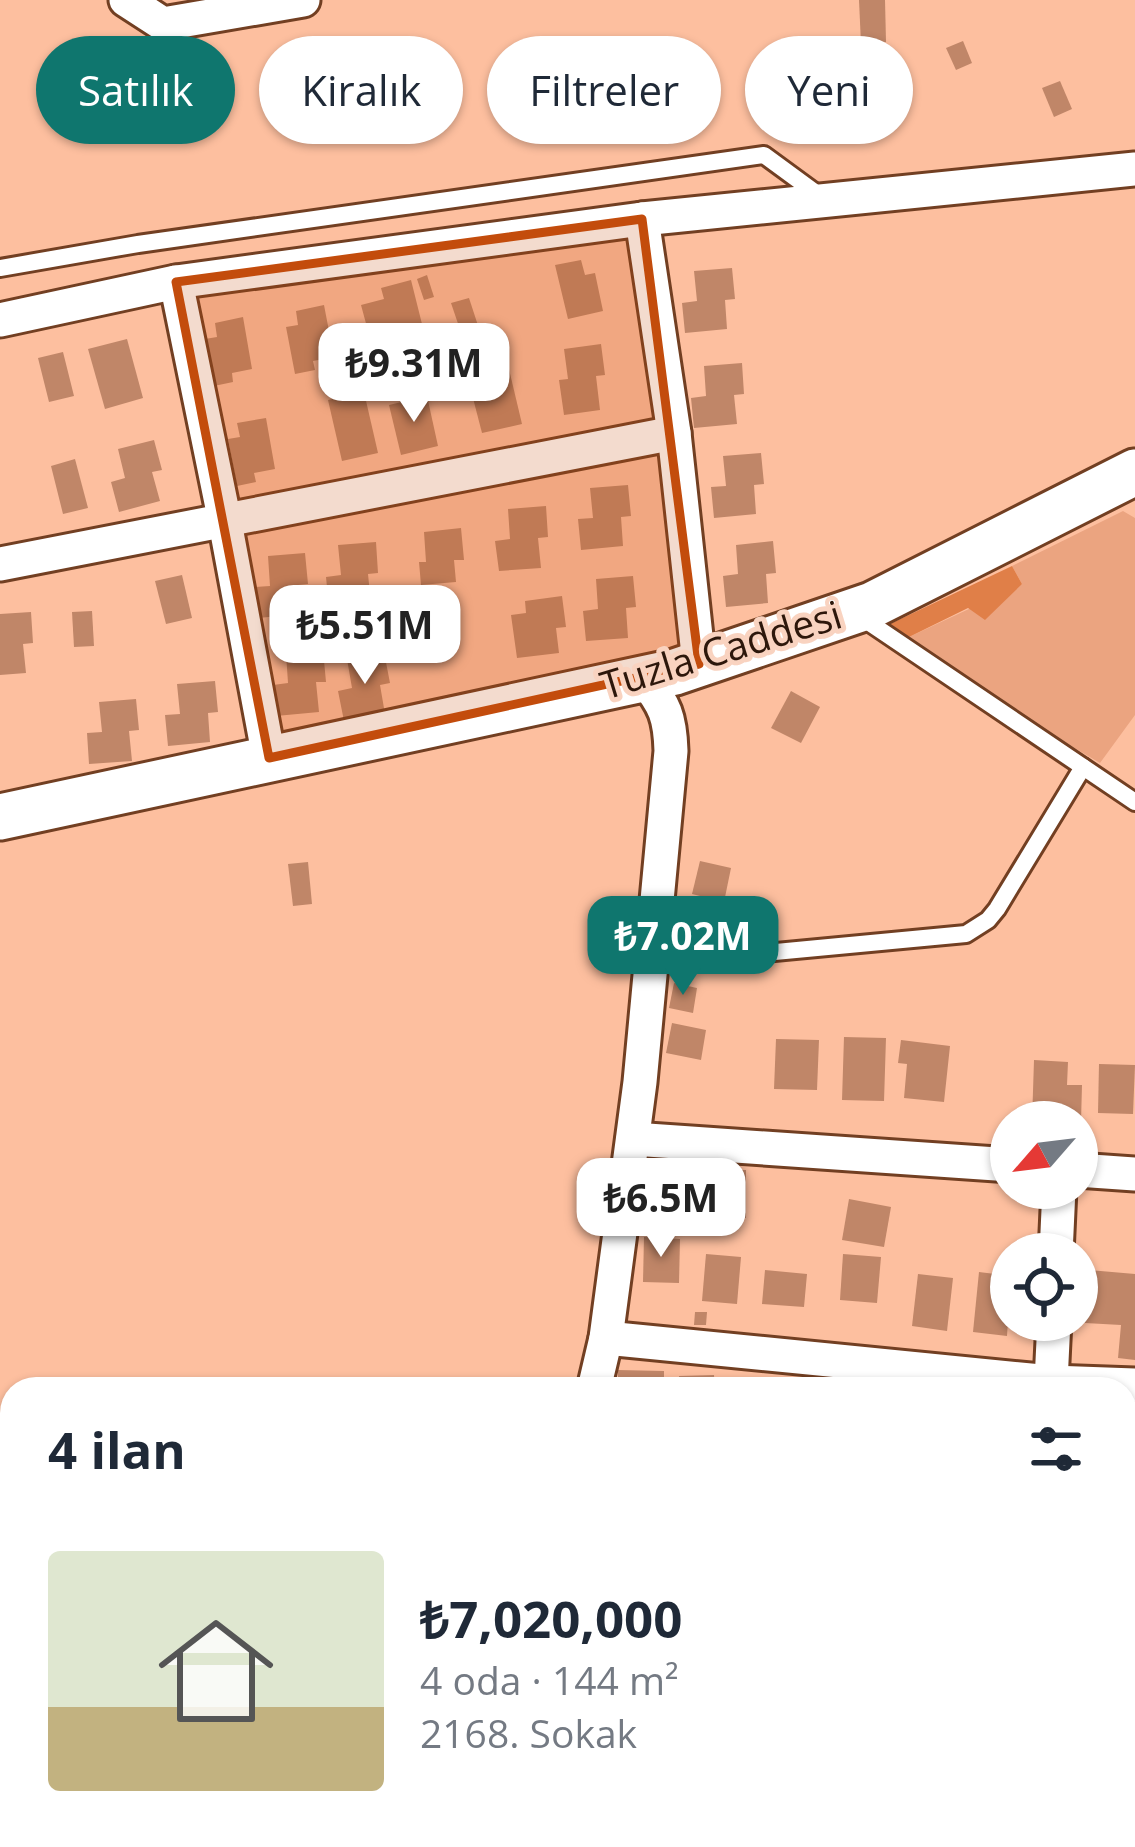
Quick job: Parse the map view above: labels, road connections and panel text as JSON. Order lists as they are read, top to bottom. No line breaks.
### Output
{"streets":{"main road":["Tuzla Caddesi"]},"north":"bottom left","page":{"chip":["Satılık","Kiralık","Filtreler","Yeni"],"price":["₺9.31M","₺5.51M","₺7.02M","₺6.5M"],"heading":"4 ilan","list":[{"name":"₺7,020,000","note":"4 oda · 144 m² · 2168. Sokak"}]}}
